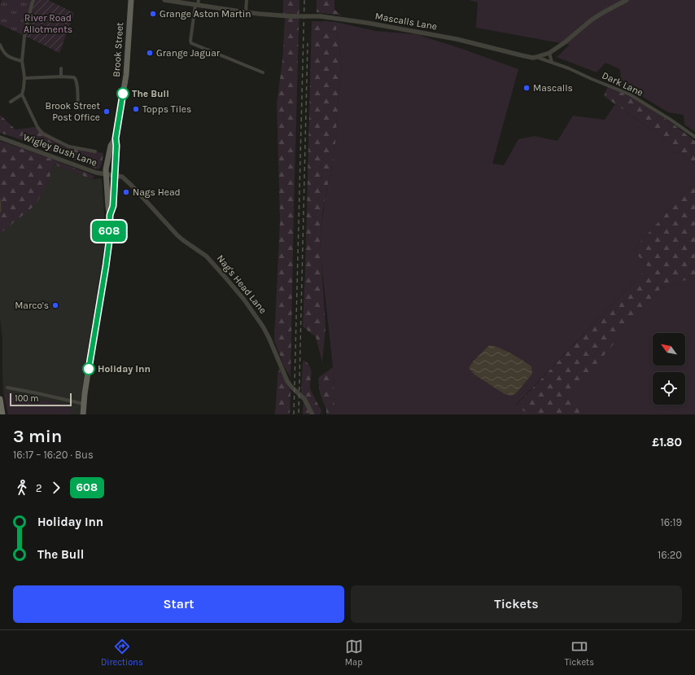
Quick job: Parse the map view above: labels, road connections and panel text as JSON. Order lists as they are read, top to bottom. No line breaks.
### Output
{"streets":{"main road":["Brook Street"],"street":["Mascalls Lane","Dark Lane","Wigley Bush Lane","Nag's Head Lane"]},"crossings":[["Mascalls Lane","Dark Lane"],["Brook Street","Wigley Bush Lane"],["Brook Street","Nag's Head Lane"],["Wigley Bush Lane","Nag's Head Lane"]],"parks":["River Road Allotments"],"places":["Grange Aston Martin","Grange Jaguar","Mascalls","The Bull","Topps Tiles","Brook Street Post Office","Nags Head","Marco's","Holiday Inn"],"lines":["bus line 608"],"scale_bar":"100 m","north":"top left","page":{"on_map":"608","scale":"100 m","heading":["3 min","16:17 – 16:20 · Bus","£1.80"],"legs":["2","608"],"list":[{"name":"Holiday Inn","value":"16:19"},{"name":"The Bull","value":"16:20"}],"buttons":["Start","Tickets"],"tabs":["Directions","Map","Tickets"]}}
